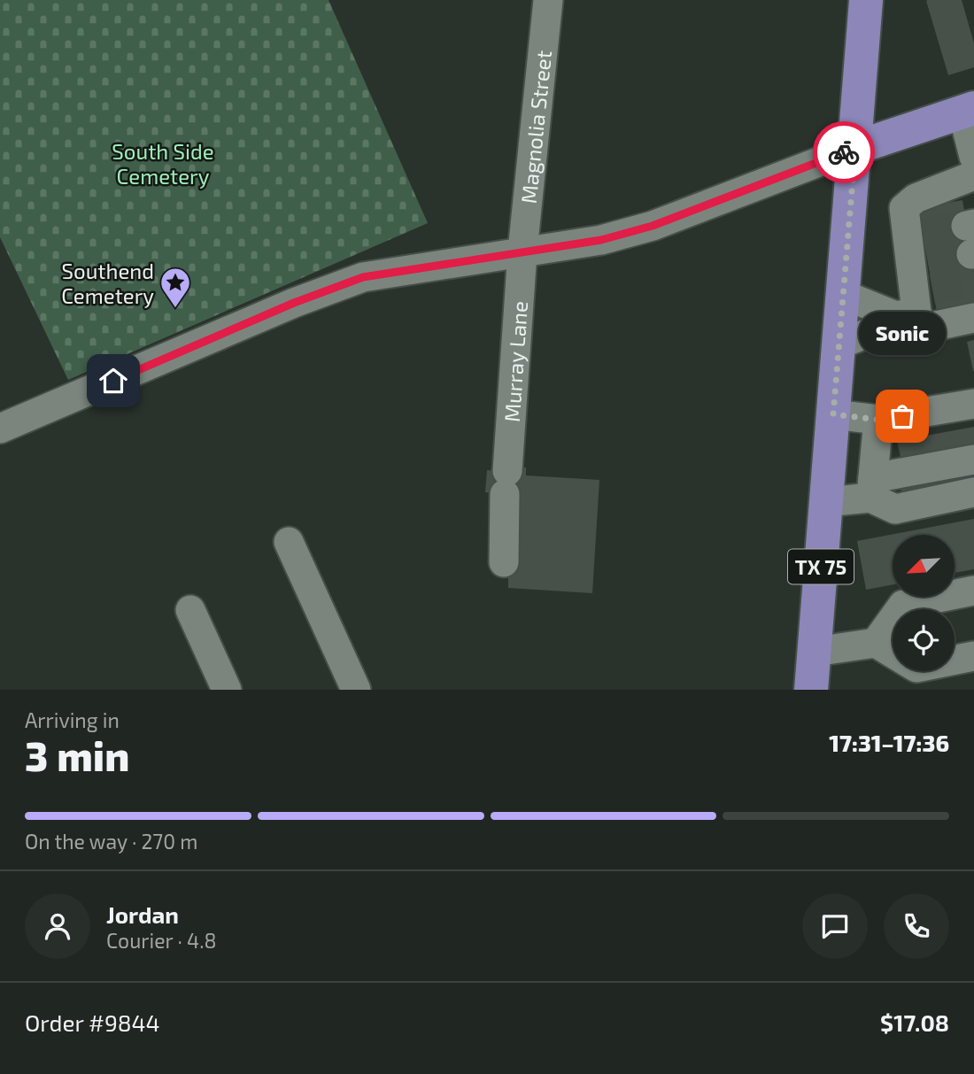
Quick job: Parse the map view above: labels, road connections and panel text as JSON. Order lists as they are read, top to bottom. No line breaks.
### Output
{"streets":{"main road":["TX 75"],"street":["Magnolia Street","Murray Lane"]},"crossings":[["Magnolia Street","Murray Lane"]],"parks":["South Side Cemetery"],"places":{"place":["Southend Cemetery"],"other":["Sonic"]},"north":"bottom left","page":{"bubble":"Sonic","heading":["3 min","Arriving in","17:31–17:36"],"panel":["Jordan","Courier · 4.8","Order #9844","$17.08"],"bar":"On the way · 270 m"}}
